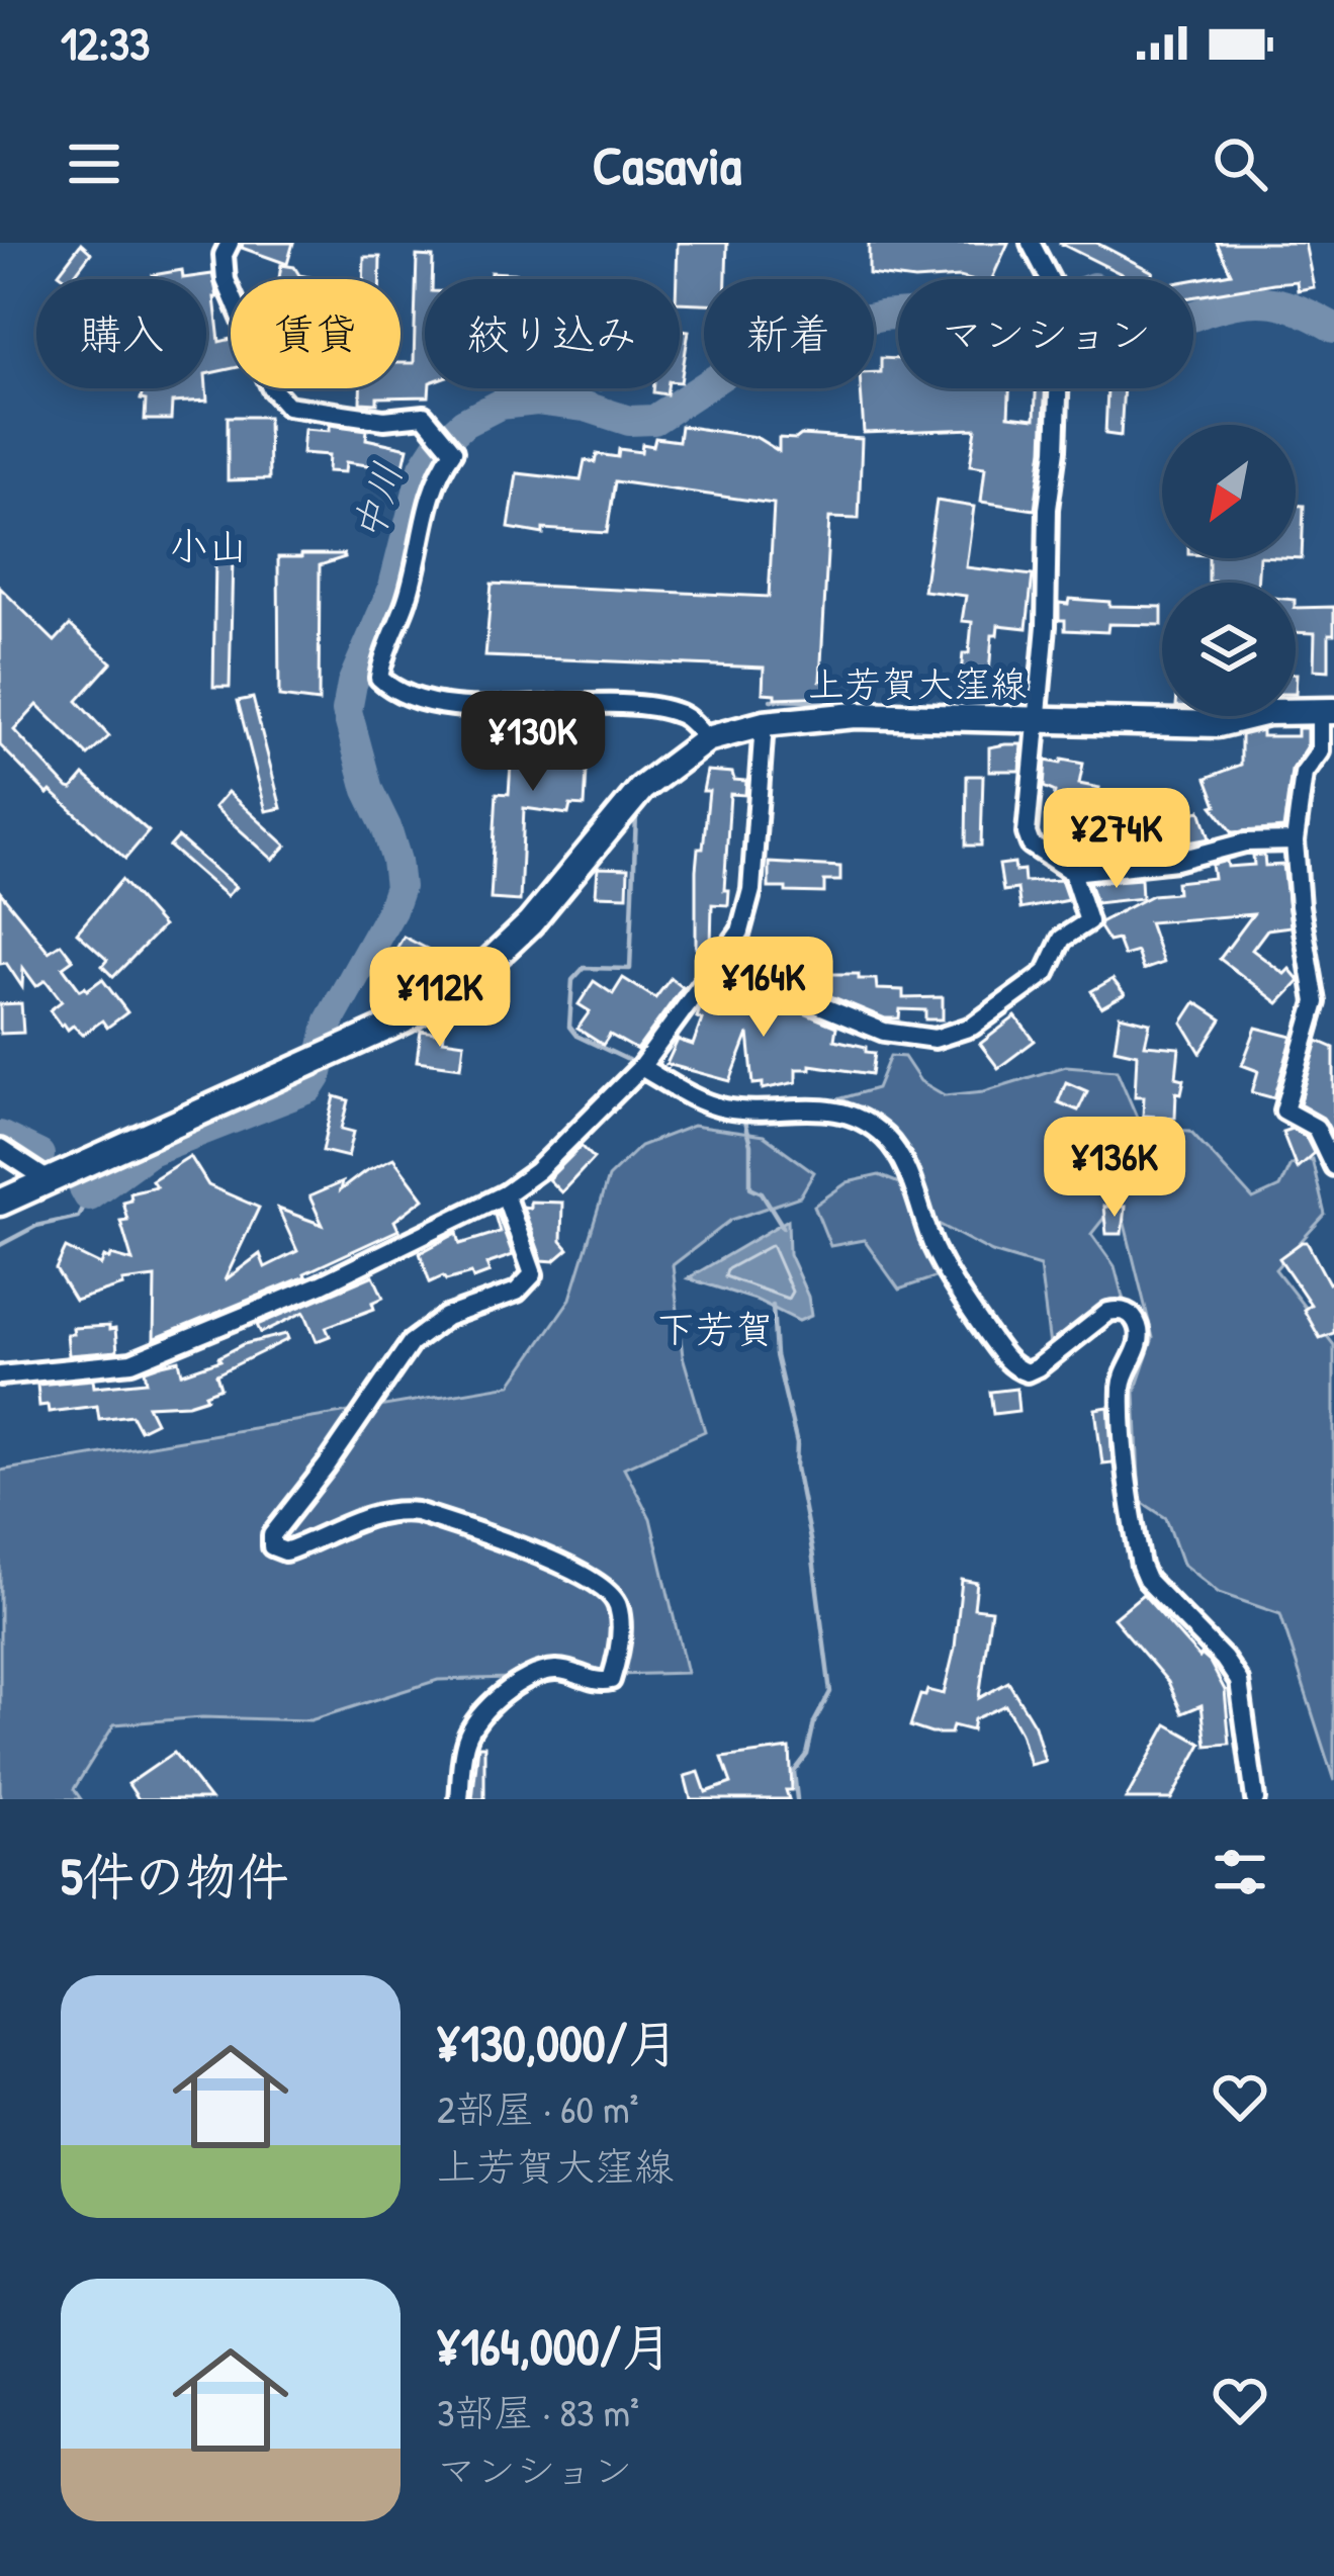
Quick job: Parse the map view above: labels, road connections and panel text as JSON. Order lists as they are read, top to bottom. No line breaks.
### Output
{"streets":{"main road":["上芳賀大窪線"]},"districts":["小山","下芳賀"],"water":["中川"],"north":"bottom left","page":{"status":"12:33","header":"Casavia","chip":["購入","賃貸","絞り込み","新着","マンション"],"price":["¥130K","¥274K","¥164K","¥112K","¥136K"],"heading":"5件の物件","list":[{"name":"¥130,000/月","note":"2部屋 · 60 m² · 上芳賀大窪線"},{"name":"¥164,000/月","note":"3部屋 · 83 m² · マンション"}]}}
